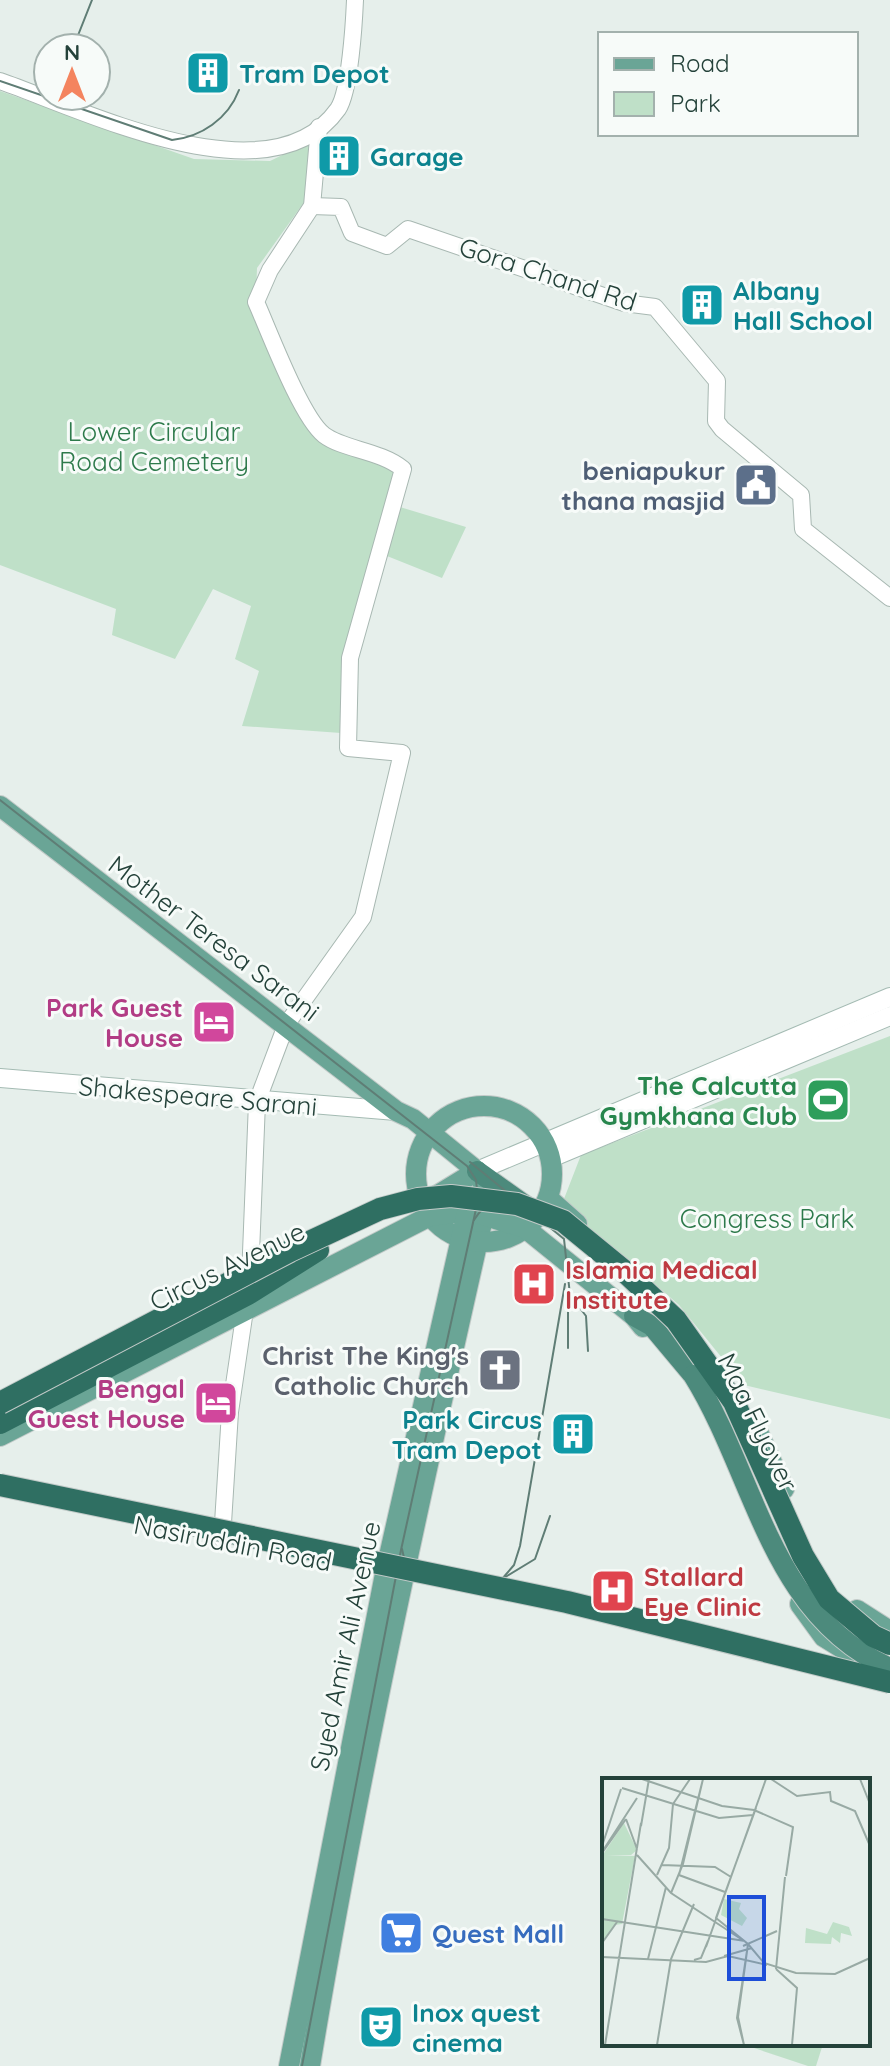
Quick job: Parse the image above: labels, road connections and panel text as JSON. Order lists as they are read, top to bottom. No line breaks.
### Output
{"streets":{"highway":["Maa Flyover"],"main road":["Mother Teresa Sarani","Shakespeare Sarani","Circus Avenue","Nasiruddin Road","Syed Amir Ali Avenue"],"street":["Gora Chand Rd"]},"crossings":[["Mother Teresa Sarani","Shakespeare Sarani"],["Mother Teresa Sarani","Circus Avenue"],["Mother Teresa Sarani","Maa Flyover"],["Mother Teresa Sarani","Syed Amir Ali Avenue"],["Circus Avenue","Maa Flyover"],["Circus Avenue","Syed Amir Ali Avenue"],["Maa Flyover","Syed Amir Ali Avenue"],["Nasiruddin Road","Syed Amir Ali Avenue"]],"parks":["Lower Circular Road Cemetery","Congress Park"],"places":{"building":["Tram Depot","Garage","Albany Hall School","Park Circus Tram Depot"],"public building":["beniapukur thana masjid"],"hotel":["Park Guest House","Bengal Guest House"],"sports":["The Calcutta Gymkhana Club"],"hospital":["Islamia Medical Institute","Stallard Eye Clinic"],"church":["Christ The King's Catholic Church"],"supermarket":["Quest Mall"],"theatre":["Inox quest cinema"]},"legend":["Road","Park"],"north":"top"}
